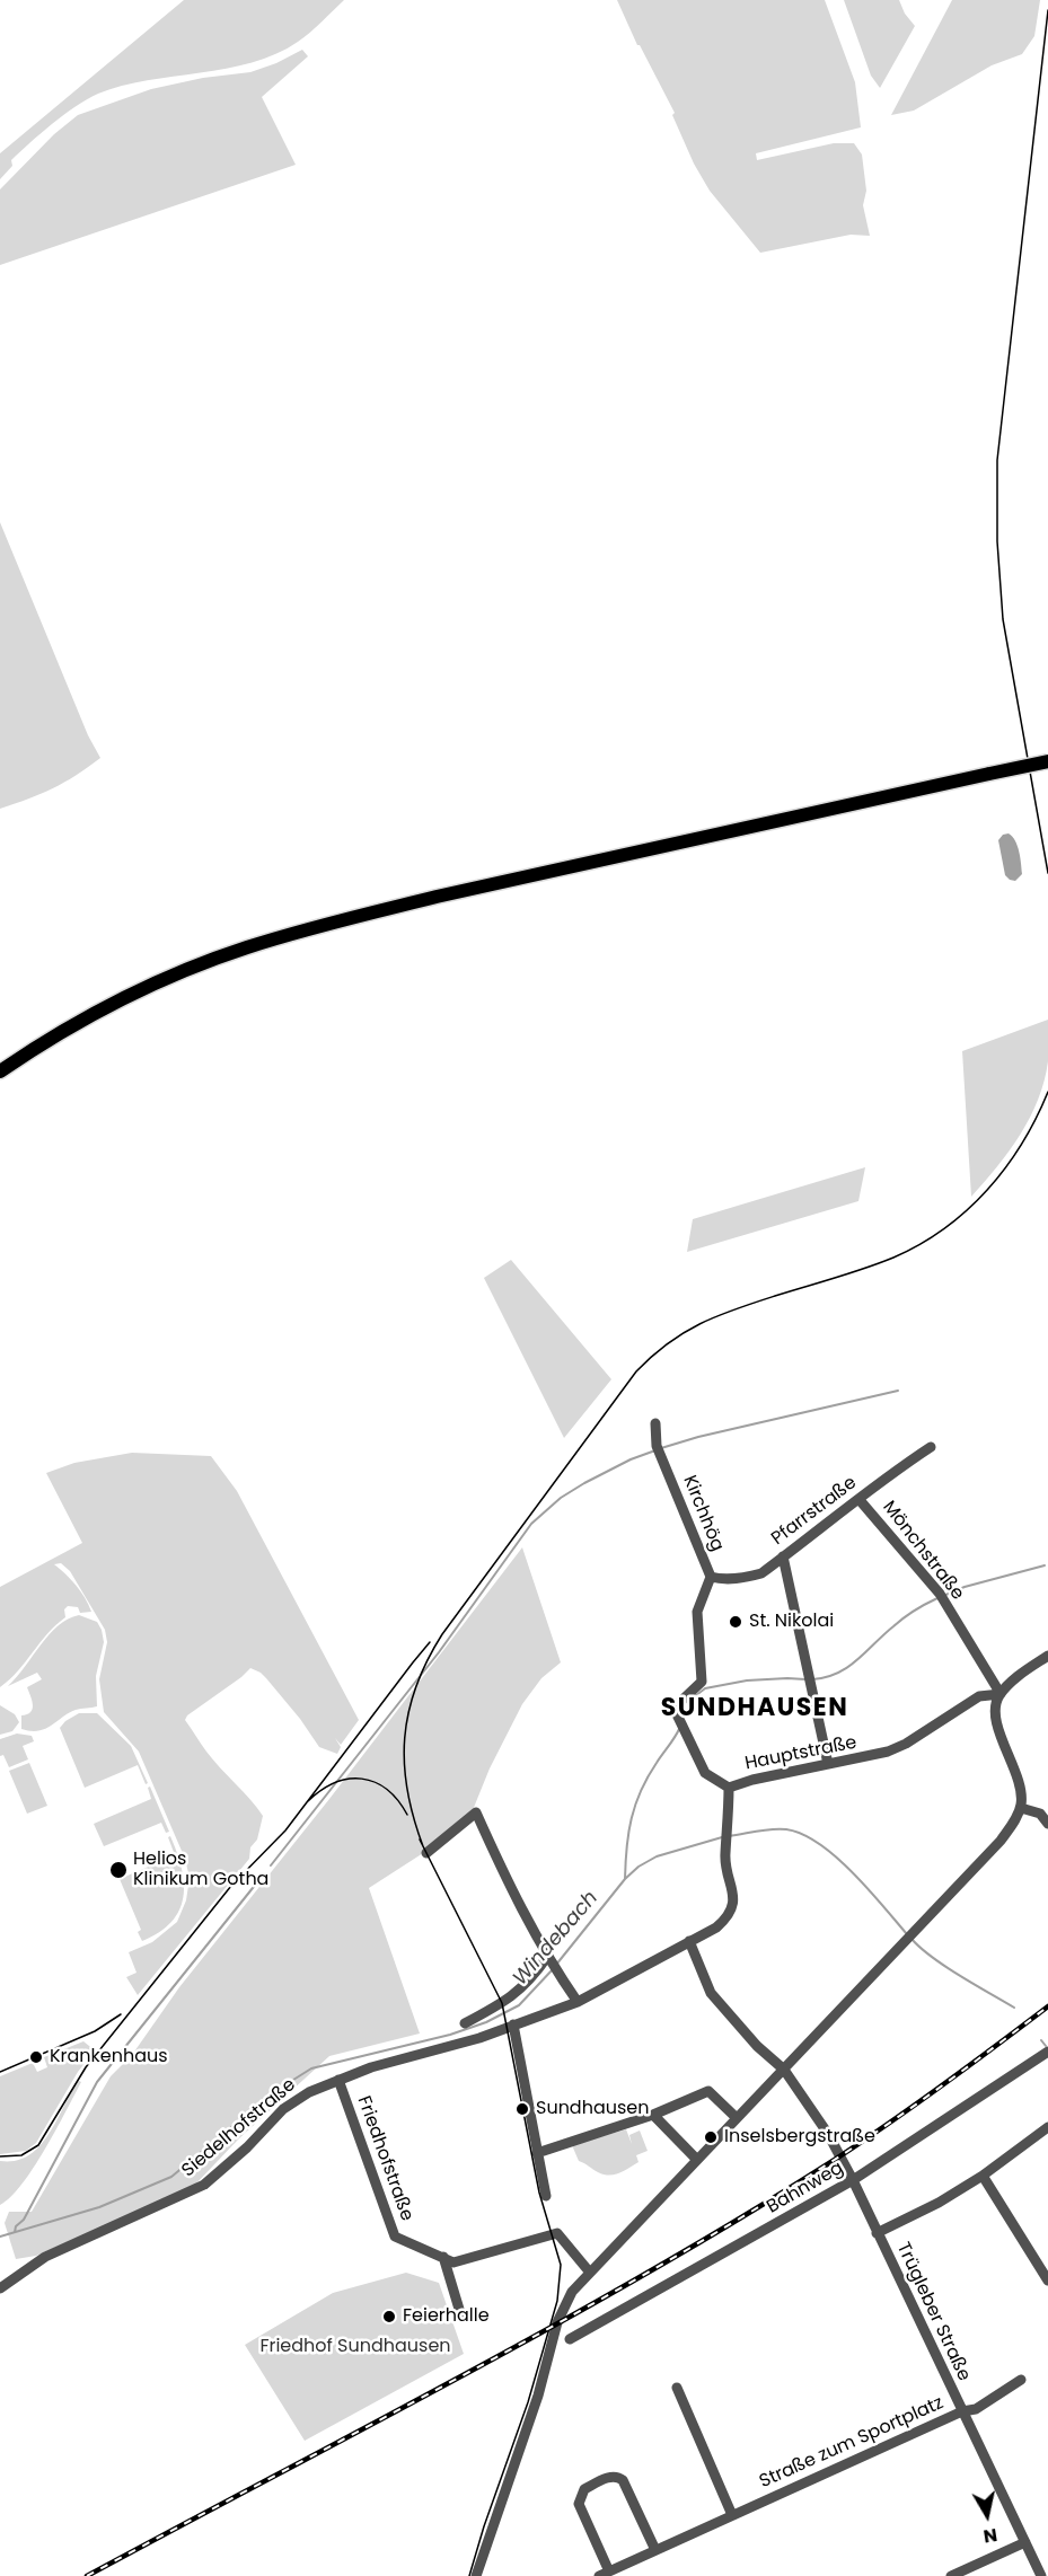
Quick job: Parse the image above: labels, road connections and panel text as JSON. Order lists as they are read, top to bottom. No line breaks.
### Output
{"streets":{"street":["Pfarrstraße","Kirchhög","Mönchstraße","Hauptstraße","Siedelhofstraße","Friedhofstraße","Bahnweg","Trügleber Straße","Straße zum Sportplatz"]},"crossings":[["Pfarrstraße","Kirchhög"],["Pfarrstraße","Mönchstraße"],["Kirchhög","Hauptstraße"],["Mönchstraße","Hauptstraße"],["Hauptstraße","Siedelhofstraße"],["Hauptstraße","Trügleber Straße"],["Siedelhofstraße","Friedhofstraße"],["Siedelhofstraße","Trügleber Straße"],["Bahnweg","Trügleber Straße"],["Trügleber Straße","Straße zum Sportplatz"]],"districts":["SUNDHAUSEN"],"water":["Windebach"],"parks":["Friedhof Sundhausen"],"places":["St. Nikolai","Helios Klinikum Gotha","Krankenhaus","Sundhausen","Inselsbergstraße","Feierhalle"],"north":"bottom"}
